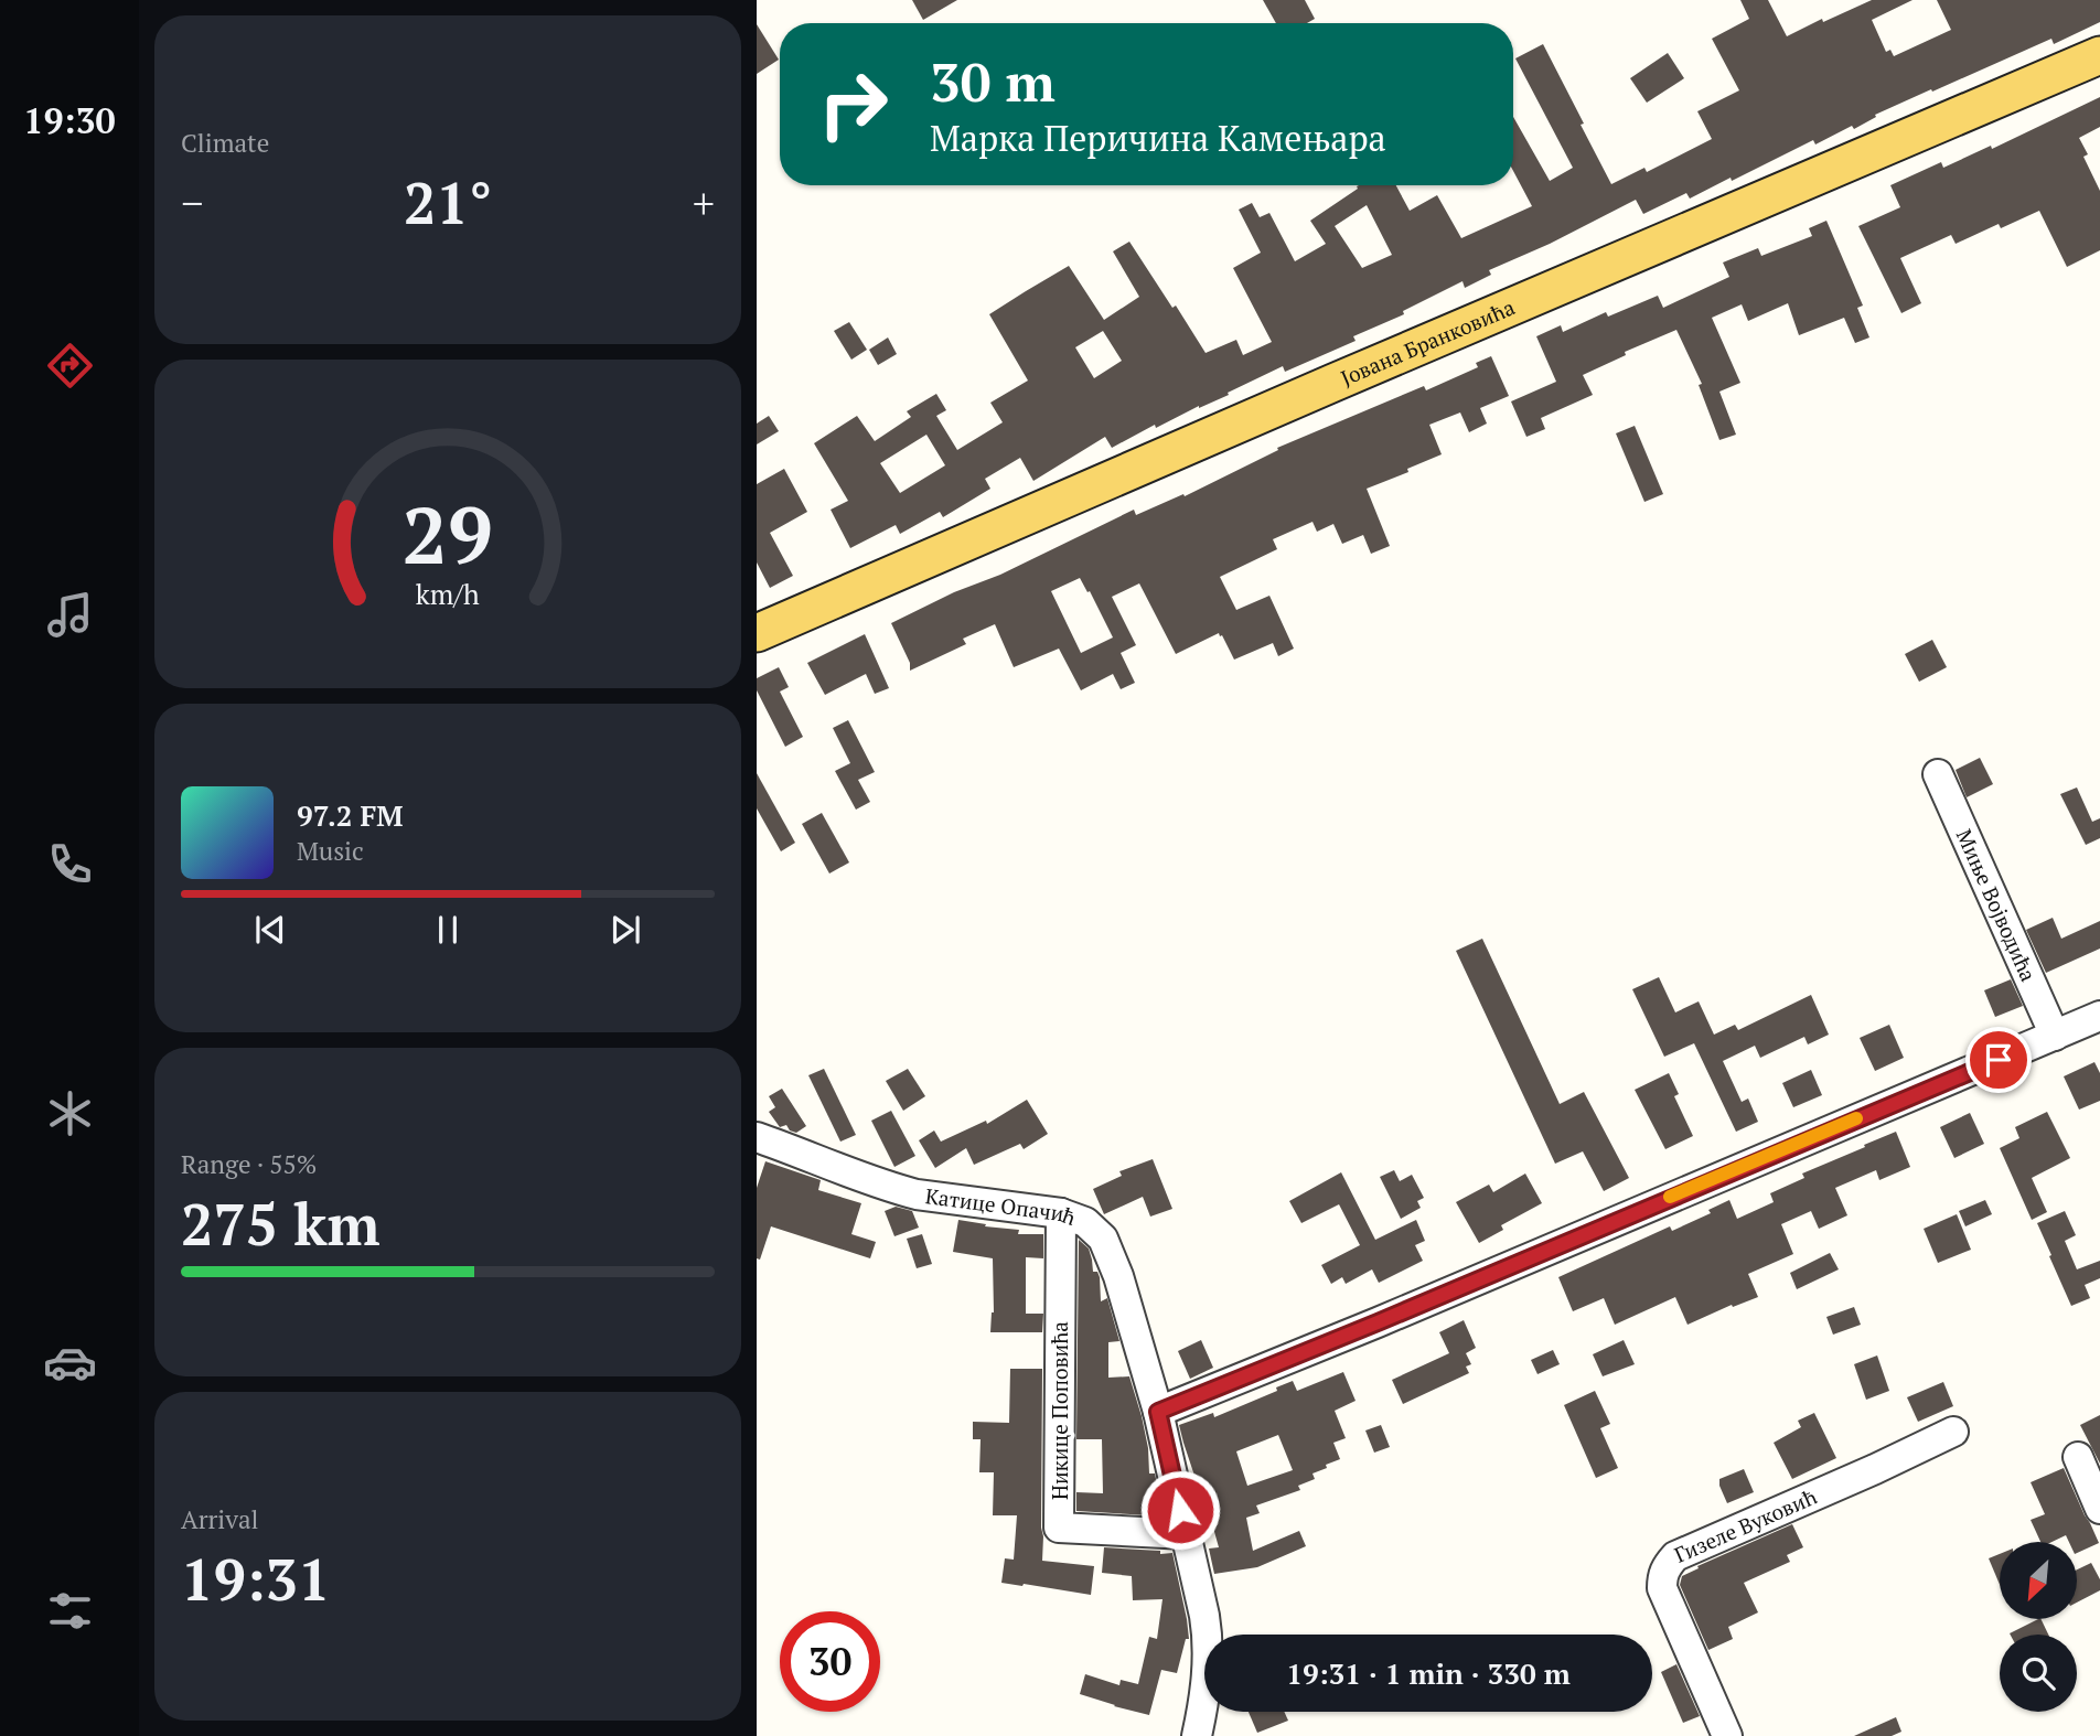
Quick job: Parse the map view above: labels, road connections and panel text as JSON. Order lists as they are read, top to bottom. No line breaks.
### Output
{"streets":{"main road":["Јована Бранковића"],"street":["Миње Војводића","Катице Опачић","Никице Поповића","Гизеле Вуковић"]},"crossings":[["Катице Опачић","Никице Поповића"]],"north":"bottom left","page":{"tabs":"19:30","tile":["Climate",["Range · 55%","275 km"],["Arrival","19:31"]],"turn":["30 m","Марка Перичина Камењара"],"heat":["−","21°","+"],"song":["97.2 FM","Music"],"limit":"30","trip":"19:31 · 1 min · 330 m","gauge":["29","km/h"]}}
